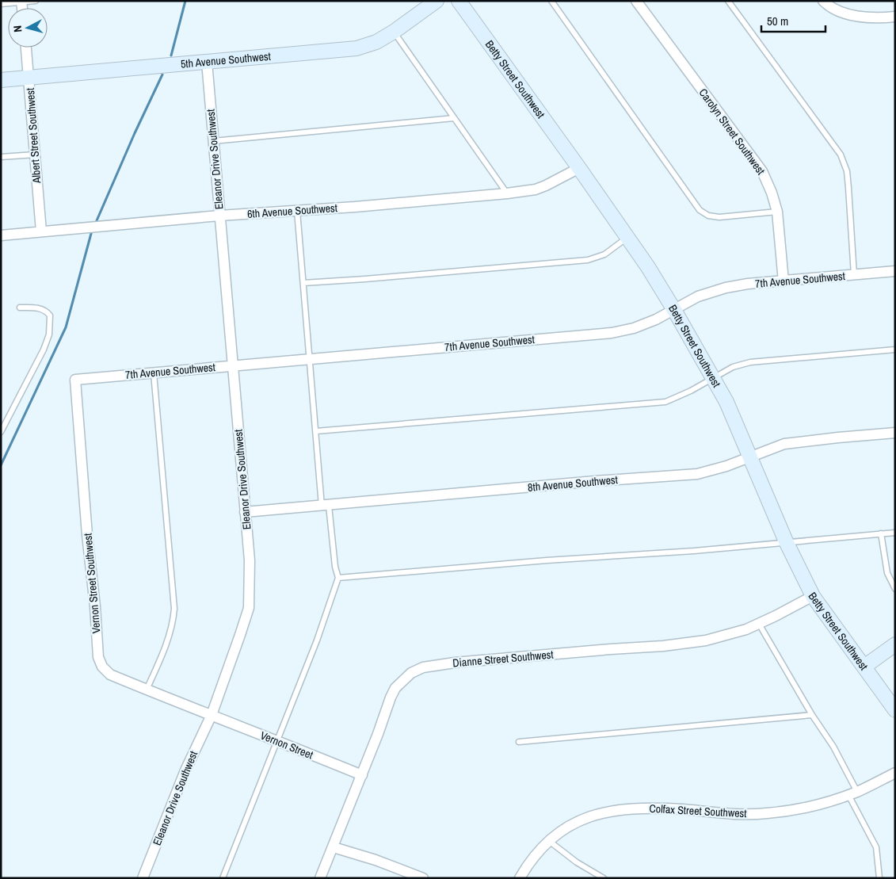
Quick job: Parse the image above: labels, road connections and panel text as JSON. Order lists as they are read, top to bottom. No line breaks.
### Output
{"streets":{"street":["5th Avenue Southwest","Betty Street Southwest","Carolyn Street Southwest","Albert Street Southwest","Eleanor Drive Southwest","6th Avenue Southwest","7th Avenue Southwest","8th Avenue Southwest","Vernon Street Southwest","Dianne Street Southwest","Vernon Street","Colfax Street Southwest"]},"crossings":[["5th Avenue Southwest","Albert Street Southwest"],["5th Avenue Southwest","Eleanor Drive Southwest"],["Betty Street Southwest","6th Avenue Southwest"],["Betty Street Southwest","7th Avenue Southwest"],["Betty Street Southwest","8th Avenue Southwest"],["Betty Street Southwest","Dianne Street Southwest"],["Carolyn Street Southwest","7th Avenue Southwest"],["Albert Street Southwest","6th Avenue Southwest"],["Eleanor Drive Southwest","6th Avenue Southwest"],["Eleanor Drive Southwest","7th Avenue Southwest"],["Eleanor Drive Southwest","8th Avenue Southwest"],["Eleanor Drive Southwest","Vernon Street Southwest"],["Eleanor Drive Southwest","Vernon Street"],["7th Avenue Southwest","Vernon Street Southwest"],["Vernon Street Southwest","Vernon Street"],["Dianne Street Southwest","Vernon Street"]],"scale_bar":"50 m","north":"left"}
